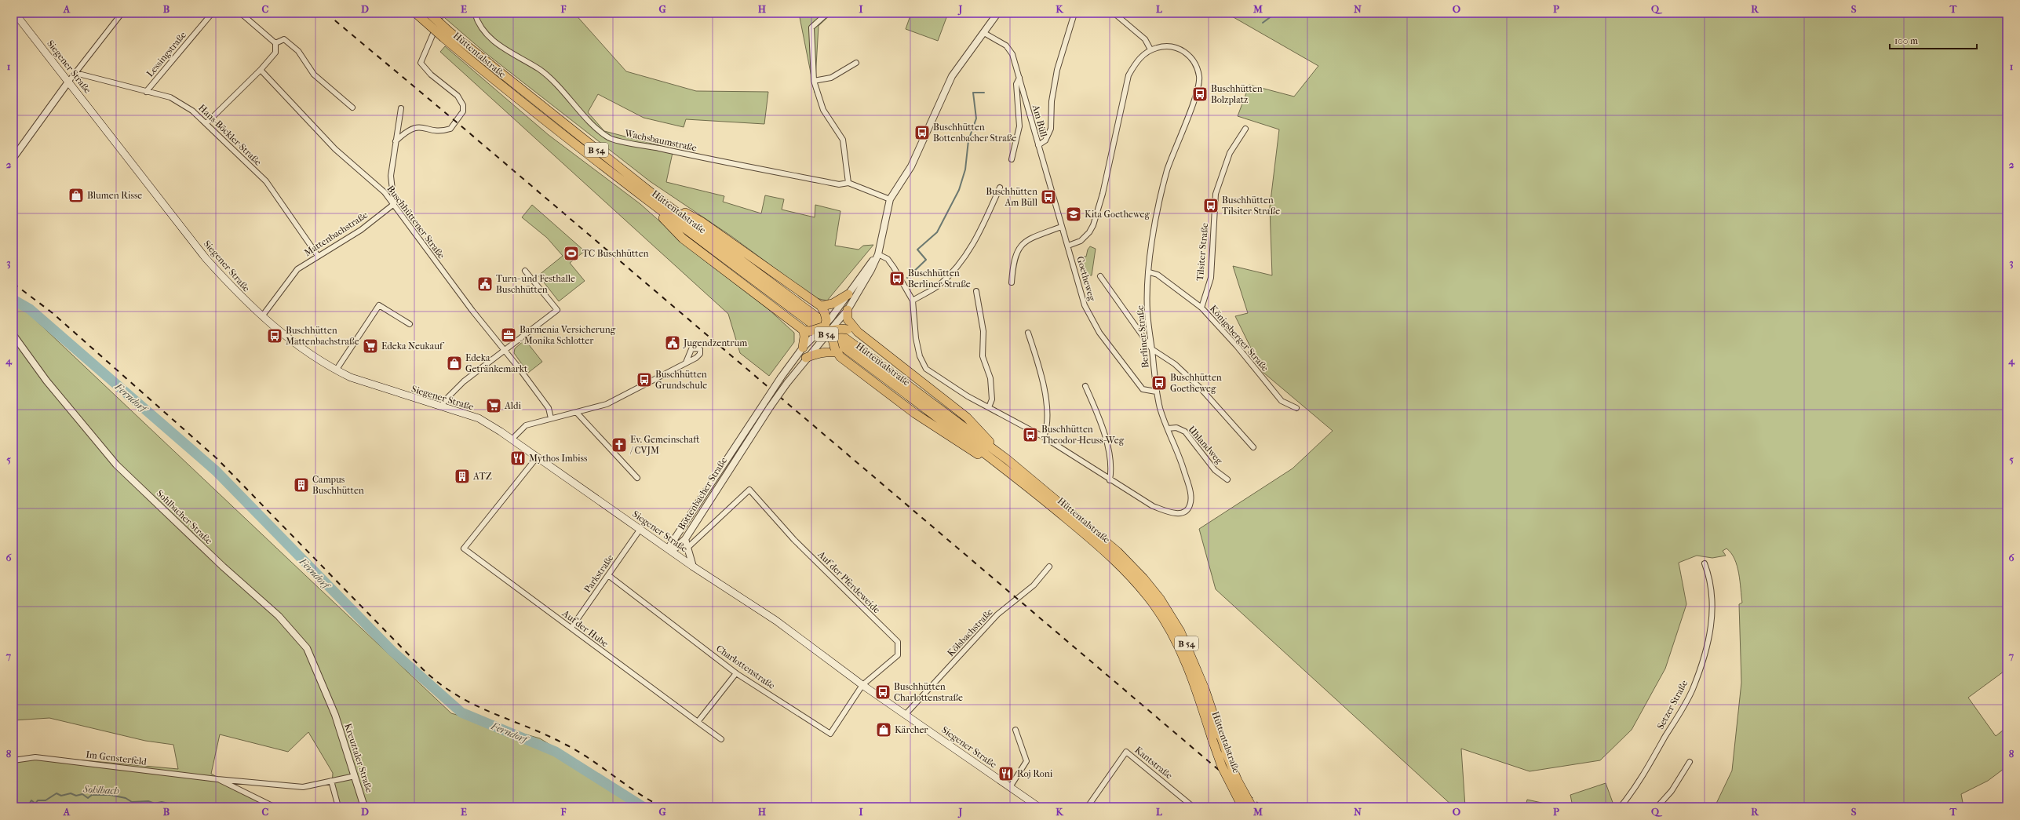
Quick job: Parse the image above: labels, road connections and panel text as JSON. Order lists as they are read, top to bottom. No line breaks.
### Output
{"streets":{"highway":["Hüttentalstraße","B 54"],"main road":["Siegener Straße"],"street":["Lessingstraße","Am Büll","Hans-Böckler-Straße","Wachsbaumstraße","Buschhüttener Straße","Mattenbachstraße","Tilsiter Straße","Goetheweg","Berliner Straße","Königsberger Straße","Uhlandweg","Bottenbacher Straße","Sohlbacher Straße","Parkstraße","Auf der Pferdeweide","Auf der Hube","Kölsbachstraße","Charlottenstraße","Setzer Straße","Im Gensterfeld","Kreuztaler Straße","Kantstraße"]},"crossings":[["Lessingstraße","Hans-Böckler-Straße"],["Siegener Straße","Mattenbachstraße"],["Siegener Straße","Bottenbacher Straße"],["Siegener Straße","Parkstraße"],["Siegener Straße","Auf der Pferdeweide"],["Siegener Straße","Auf der Hube"],["Siegener Straße","Kölsbachstraße"],["Siegener Straße","Charlottenstraße"],["Am Büll","Goetheweg"],["Am Büll","Bottenbacher Straße"],["Hans-Böckler-Straße","Mattenbachstraße"],["Wachsbaumstraße","Bottenbacher Straße"],["Buschhüttener Straße","Mattenbachstraße"],["Tilsiter Straße","Königsberger Straße"],["Goetheweg","Berliner Straße"],["Berliner Straße","Königsberger Straße"],["Berliner Straße","Uhlandweg"],["Berliner Straße","Bottenbacher Straße"],["Sohlbacher Straße","Kreuztaler Straße"],["Parkstraße","Auf der Hube"],["Parkstraße","Charlottenstraße"],["Auf der Pferdeweide","Charlottenstraße"],["Im Gensterfeld","Kreuztaler Straße"]],"water":["Ferndorf","Sohlbach"],"places":{"bus stop":["Buschhütten Bolzplatz","Buschhütten Bottenbacher Straße","Buschhütten Am Büll","Buschhütten Tilsiter Straße","Buschhütten Berliner Straße","Buschhütten Mattenbachstraße","Buschhütten Grundschule","Buschhütten Goetheweg","Buschhütten Theodor-Heuss-Weg","Buschhütten Charlottenstraße"],"shop":["Blumen Risse","Edeka Getränkemarkt","Kärcher"],"school or university":["Kita Goetheweg"],"sports":["TC Buschhütten"],"public building":["Turn- und Festhalle Buschhütten","Jugendzentrum"],"office":["Barmenia Versicherung - Monika Schlotter"],"supermarket":["Edeka Neukauf","Aldi"],"church":["Ev. Gemeinschaft / CVJM"],"restaurant":["Mythos Imbiss","Roj Roni"],"building":["ATZ","Campus Buschhütten"]},"scale_bar":"100 m","grid":{"columns":["A","B","C","D","E","F","G","H","I","J","K","L","M","N","O","P","Q","R","S","T"],"rows":["1","2","3","4","5","6","7","8"]}}
